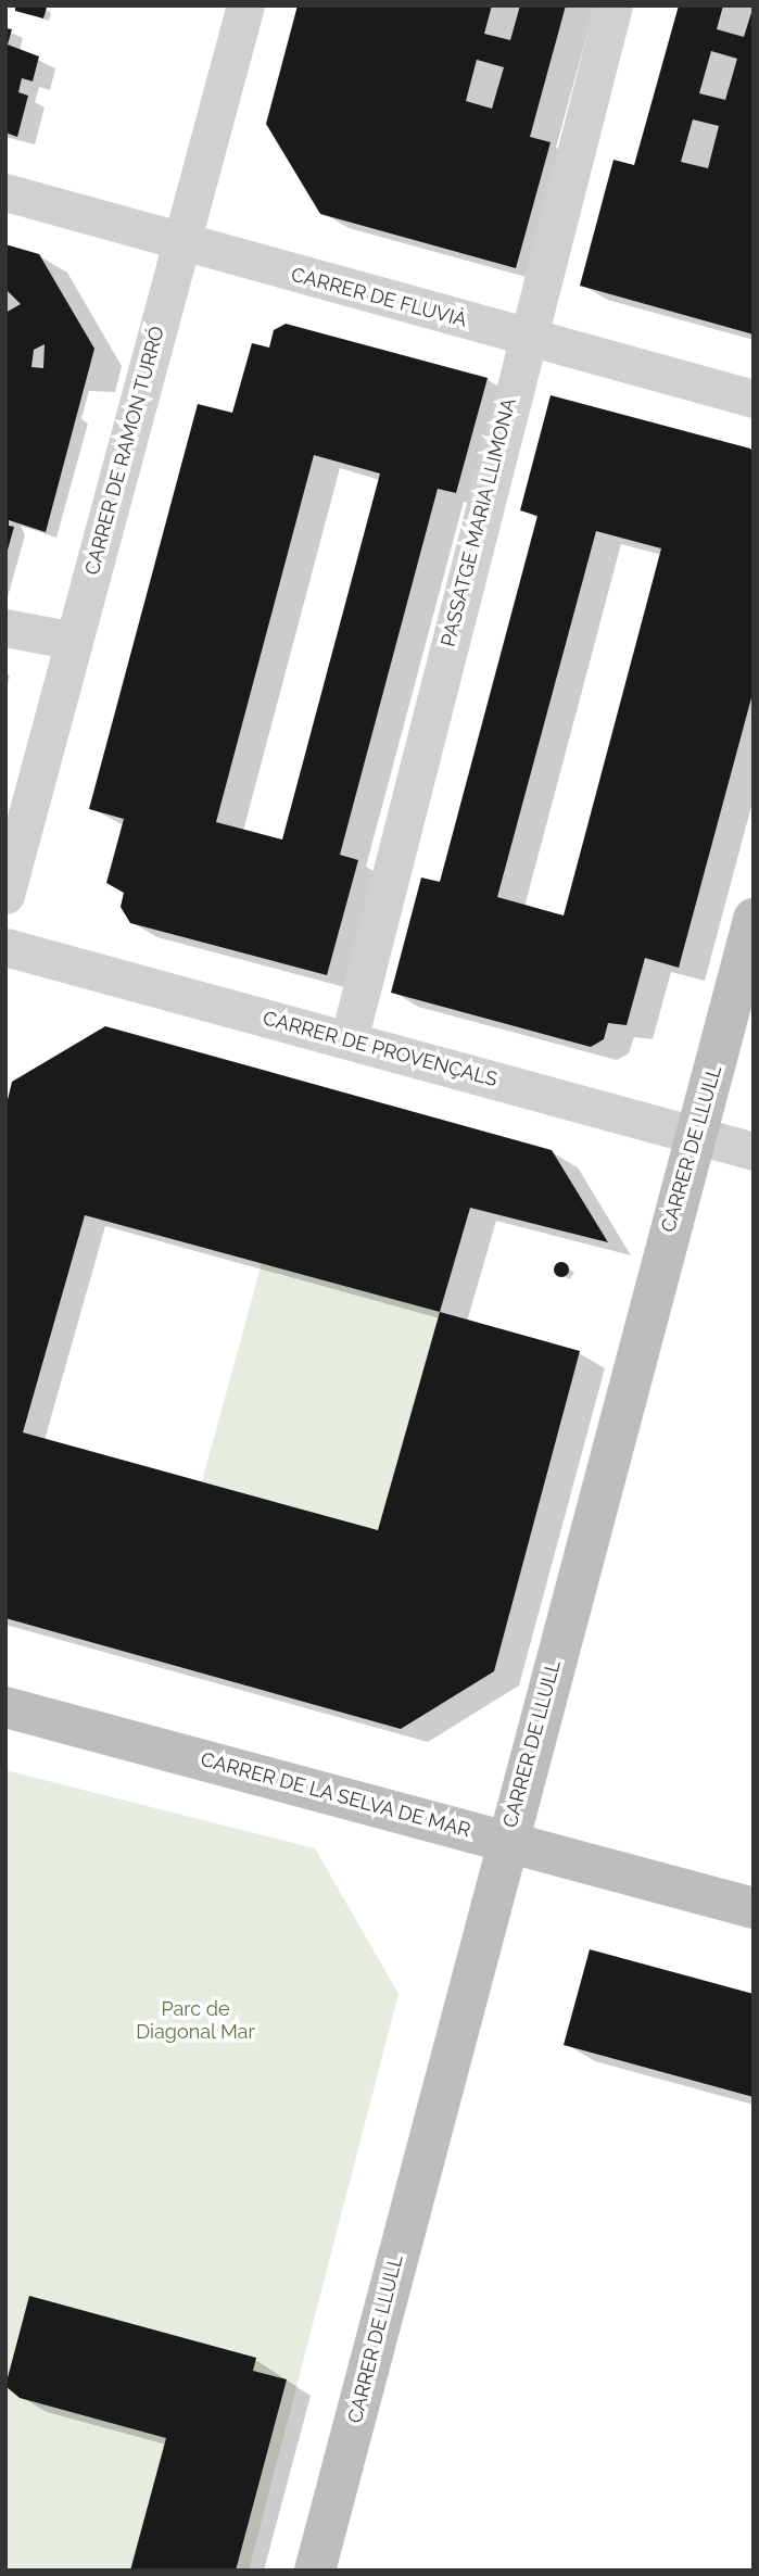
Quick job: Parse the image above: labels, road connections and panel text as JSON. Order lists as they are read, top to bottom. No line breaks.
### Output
{"streets":{"street":["CARRER DE FLUVIÀ","CARRER DE RAMON TURRÓ","PASSATGE MARIA LLIMONA","CARRER DE PROVENÇALS","CARRER DE LLULL","CARRER DE LA SELVA DE MAR"]},"crossings":[["CARRER DE FLUVIÀ","CARRER DE RAMON TURRÓ"],["CARRER DE FLUVIÀ","PASSATGE MARIA LLIMONA"],["PASSATGE MARIA LLIMONA","CARRER DE PROVENÇALS"],["CARRER DE PROVENÇALS","CARRER DE LLULL"],["CARRER DE LLULL","CARRER DE LA SELVA DE MAR"]],"parks":["Parc de Diagonal Mar"]}
